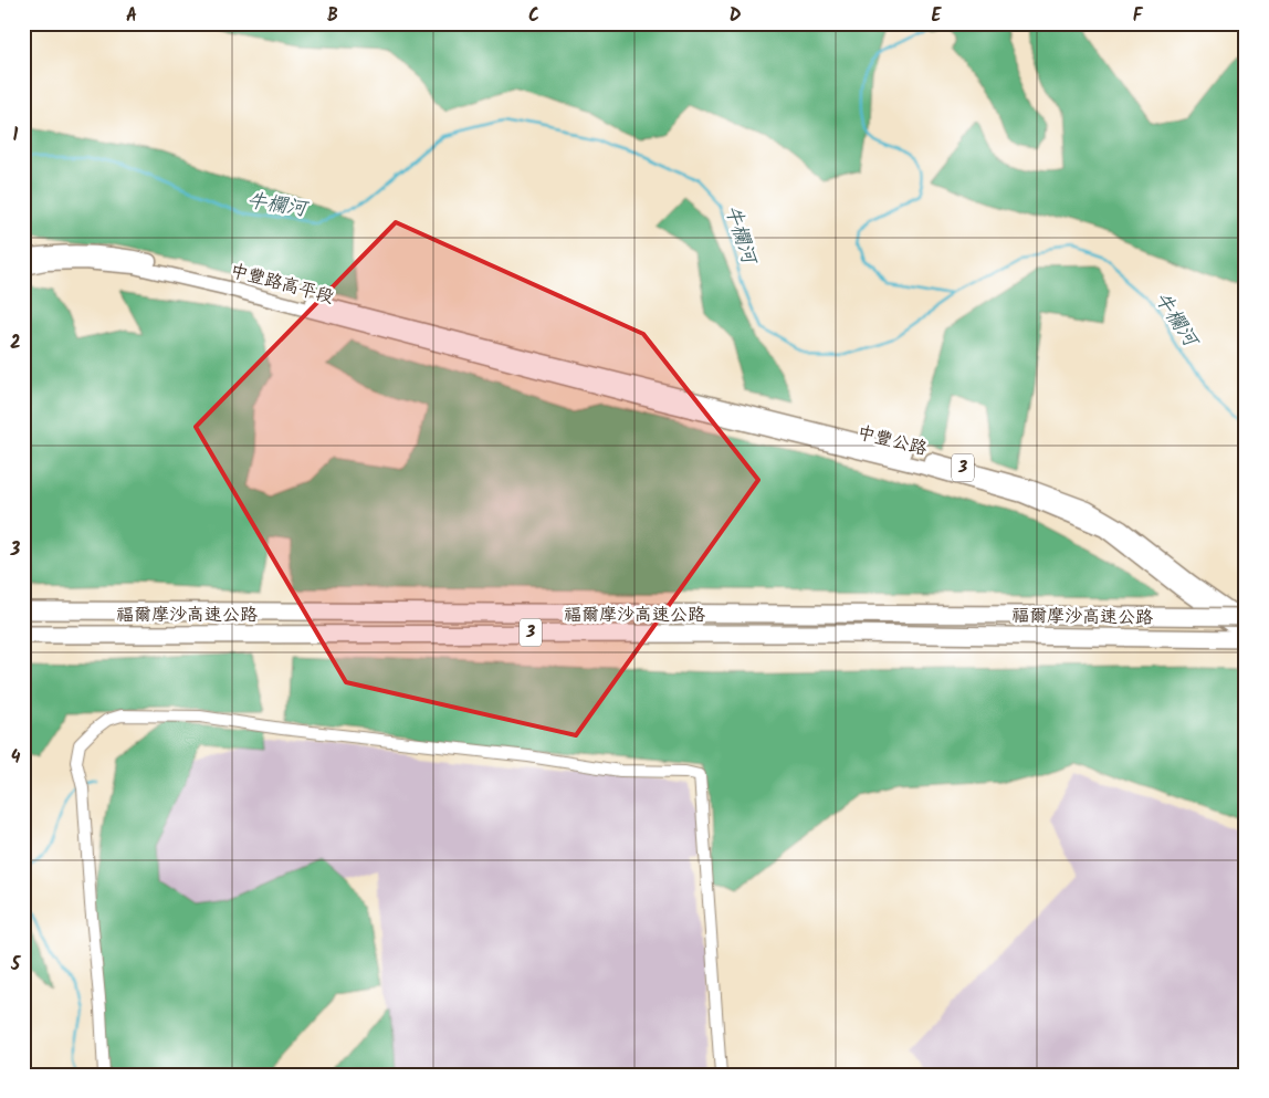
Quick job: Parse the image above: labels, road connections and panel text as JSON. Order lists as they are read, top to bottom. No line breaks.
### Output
{"streets":{"highway":["3","福爾摩沙高速公路"],"main road":["中豐路高平段","中豐公路"]},"crossings":[["中豐路高平段","中豐公路"],["中豐公路","福爾摩沙高速公路"]],"water":["牛欄河"],"grid":{"columns":["A","B","C","D","E","F"],"rows":["1","2","3","4","5"]}}
